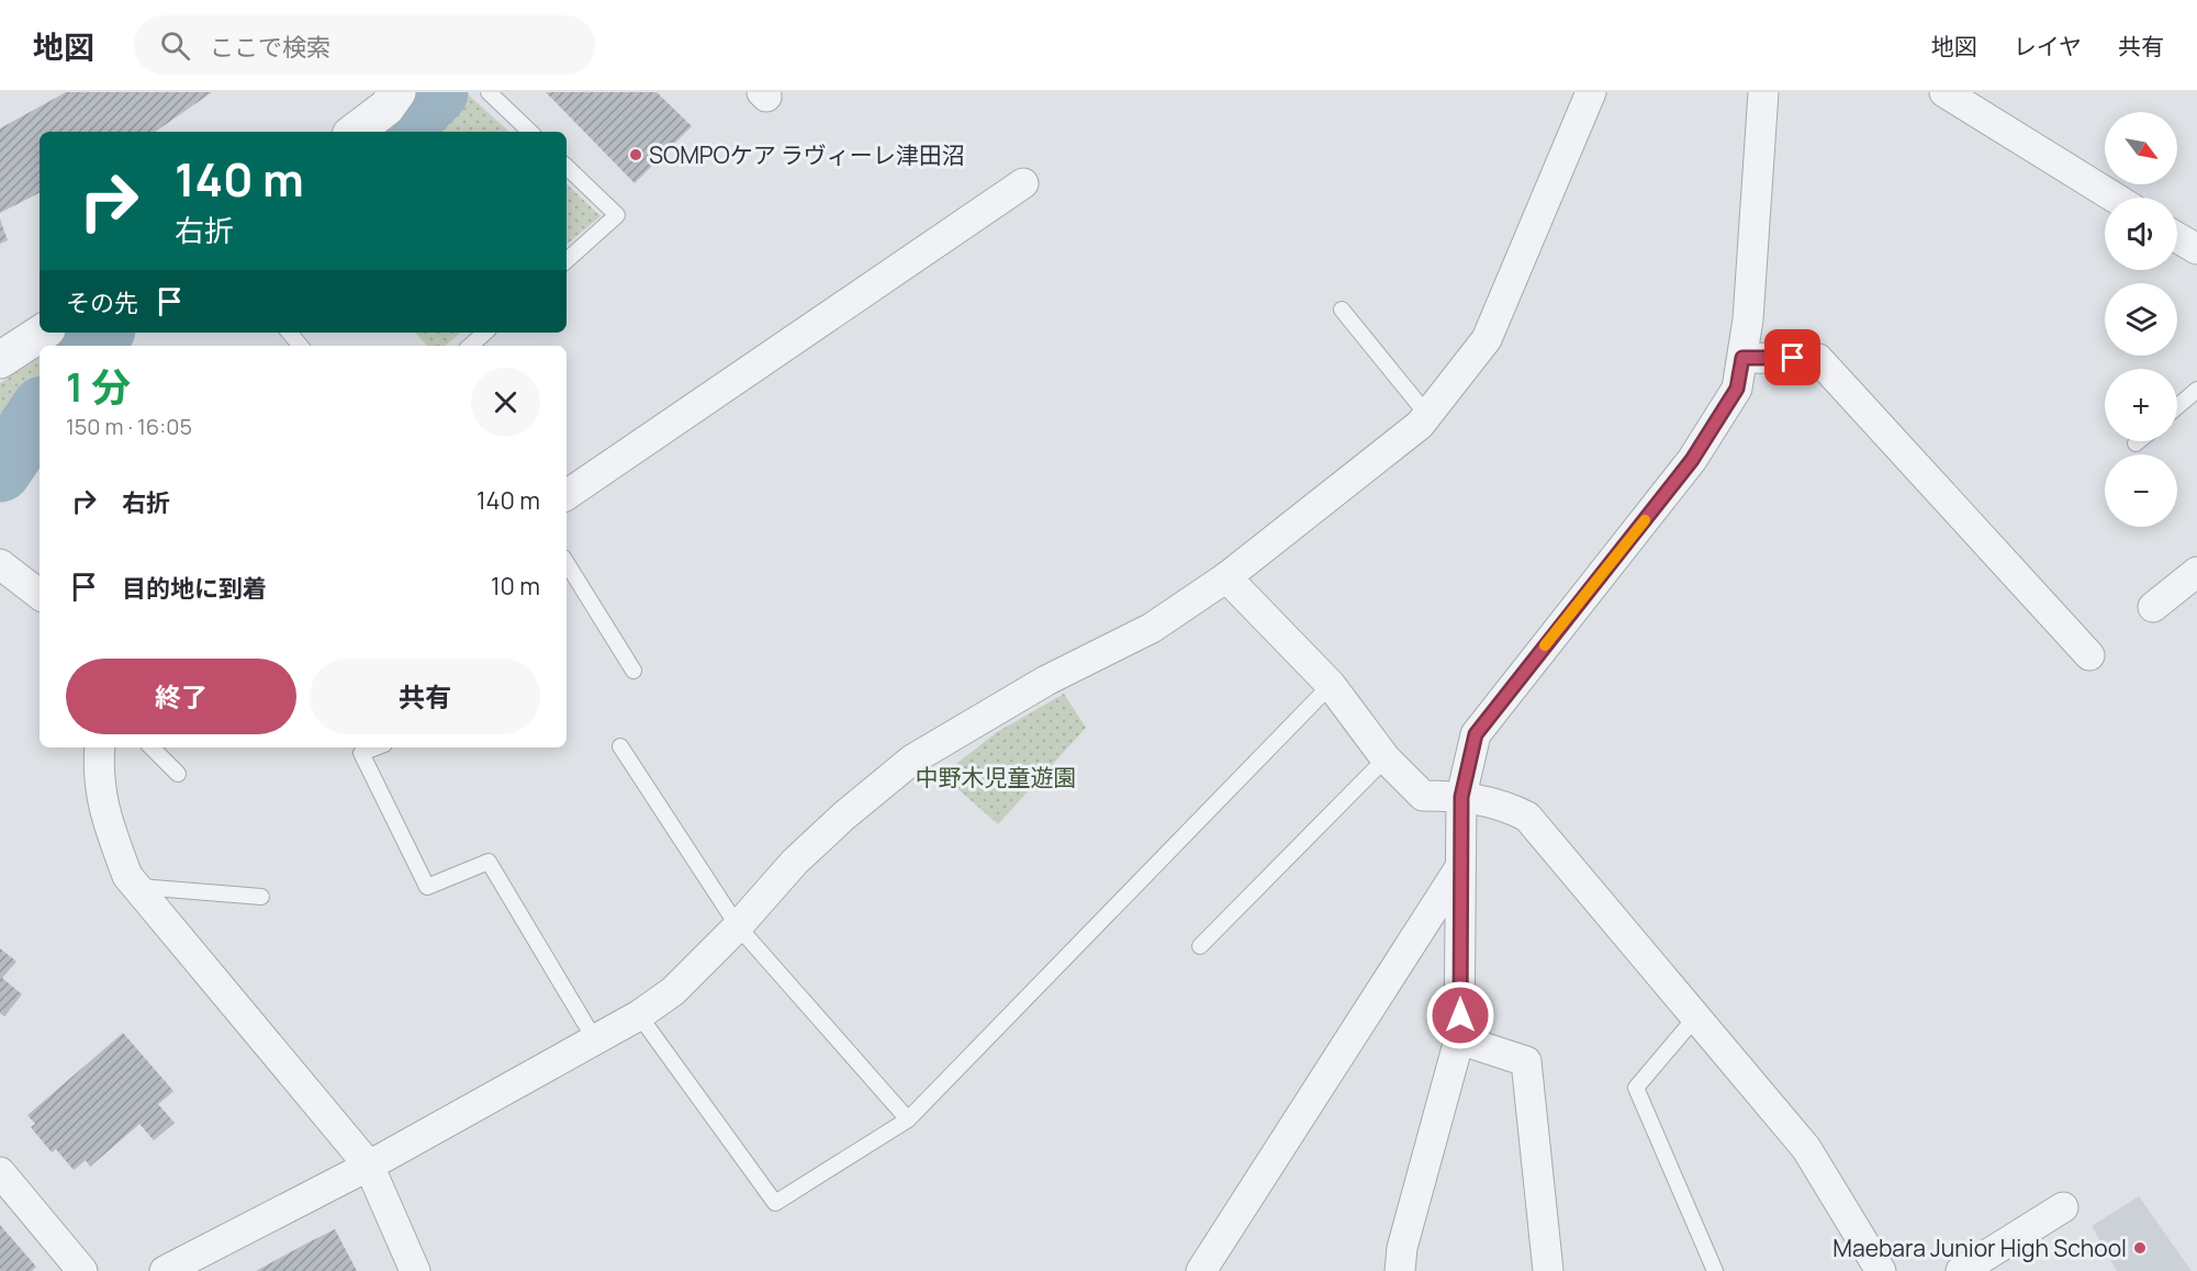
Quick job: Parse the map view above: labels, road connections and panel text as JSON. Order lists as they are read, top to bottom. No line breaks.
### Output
{"parks":["中野木児童遊園"],"places":["SOMPOケア ラヴィーレ津田沼","Maebara Junior High School"],"north":"bottom right","page":{"header":"地図","search":"ここで検索","nav":["地図","レイヤ","共有"],"map_buttons":["+","−"],"turn":["140 m","右折"],"then":"その先","heading":["1 分","150 m · 16:05"],"list":[{"name":"右折","value":"140 m"},{"name":"目的地に到着","value":"10 m"}],"buttons":["終了","共有"]}}
